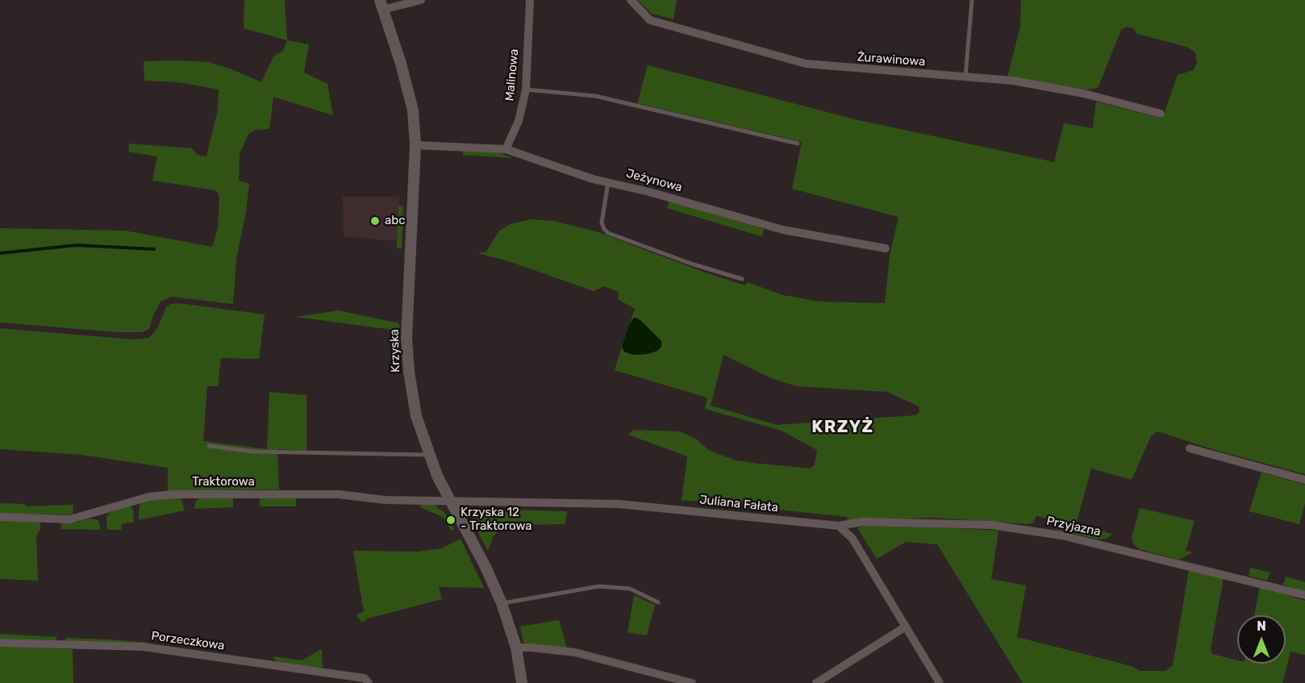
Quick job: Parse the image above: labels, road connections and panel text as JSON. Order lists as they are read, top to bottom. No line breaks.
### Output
{"streets":{"street":["Żurawinowa","Malinowa","Jeżynowa","Krzyska","Traktorowa","Juliana Fałata","Przyjazna","Porzeczkowa"]},"crossings":[["Malinowa","Jeżynowa"],["Jeżynowa","Krzyska"],["Krzyska","Traktorowa"],["Krzyska","Juliana Fałata"],["Traktorowa","Juliana Fałata"],["Juliana Fałata","Przyjazna"]],"districts":["KRZYŻ"],"places":["abc","Krzyska 12 - Traktorowa"],"north":"top"}
